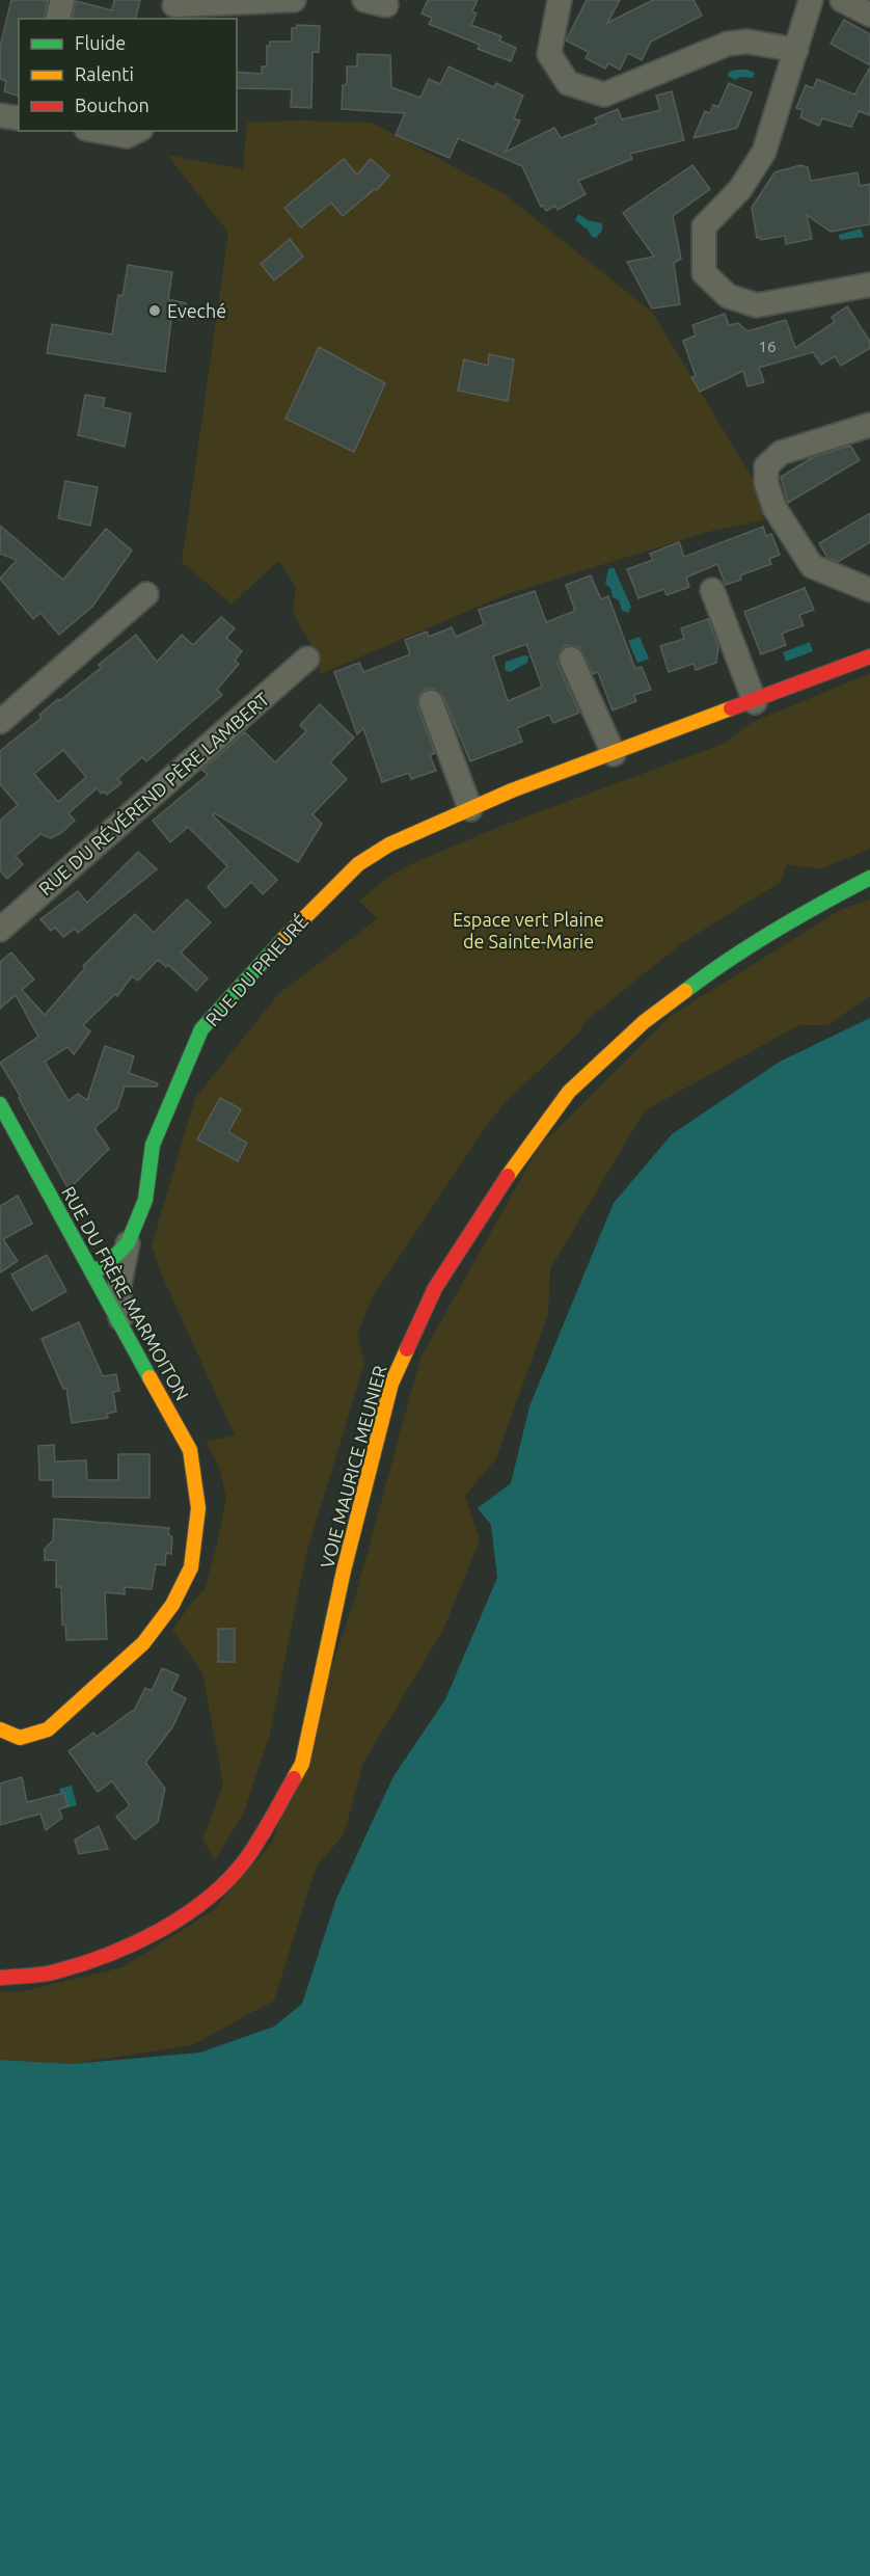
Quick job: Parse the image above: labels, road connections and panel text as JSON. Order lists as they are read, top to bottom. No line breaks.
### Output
{"streets":{"street":["RUE DU RÉVÉREND PÈRE LAMBERT","RUE DU PRIEURÉ","RUE DU FRÈRE MARMOITON","VOIE MAURICE MEUNIER"]},"crossings":[["RUE DU PRIEURÉ","RUE DU FRÈRE MARMOITON"]],"parks":["Espace vert Plaine de Sainte-Marie"],"places":["Eveché"],"house_numbers":["16"],"legend":["Fluide","Ralenti","Bouchon"]}
